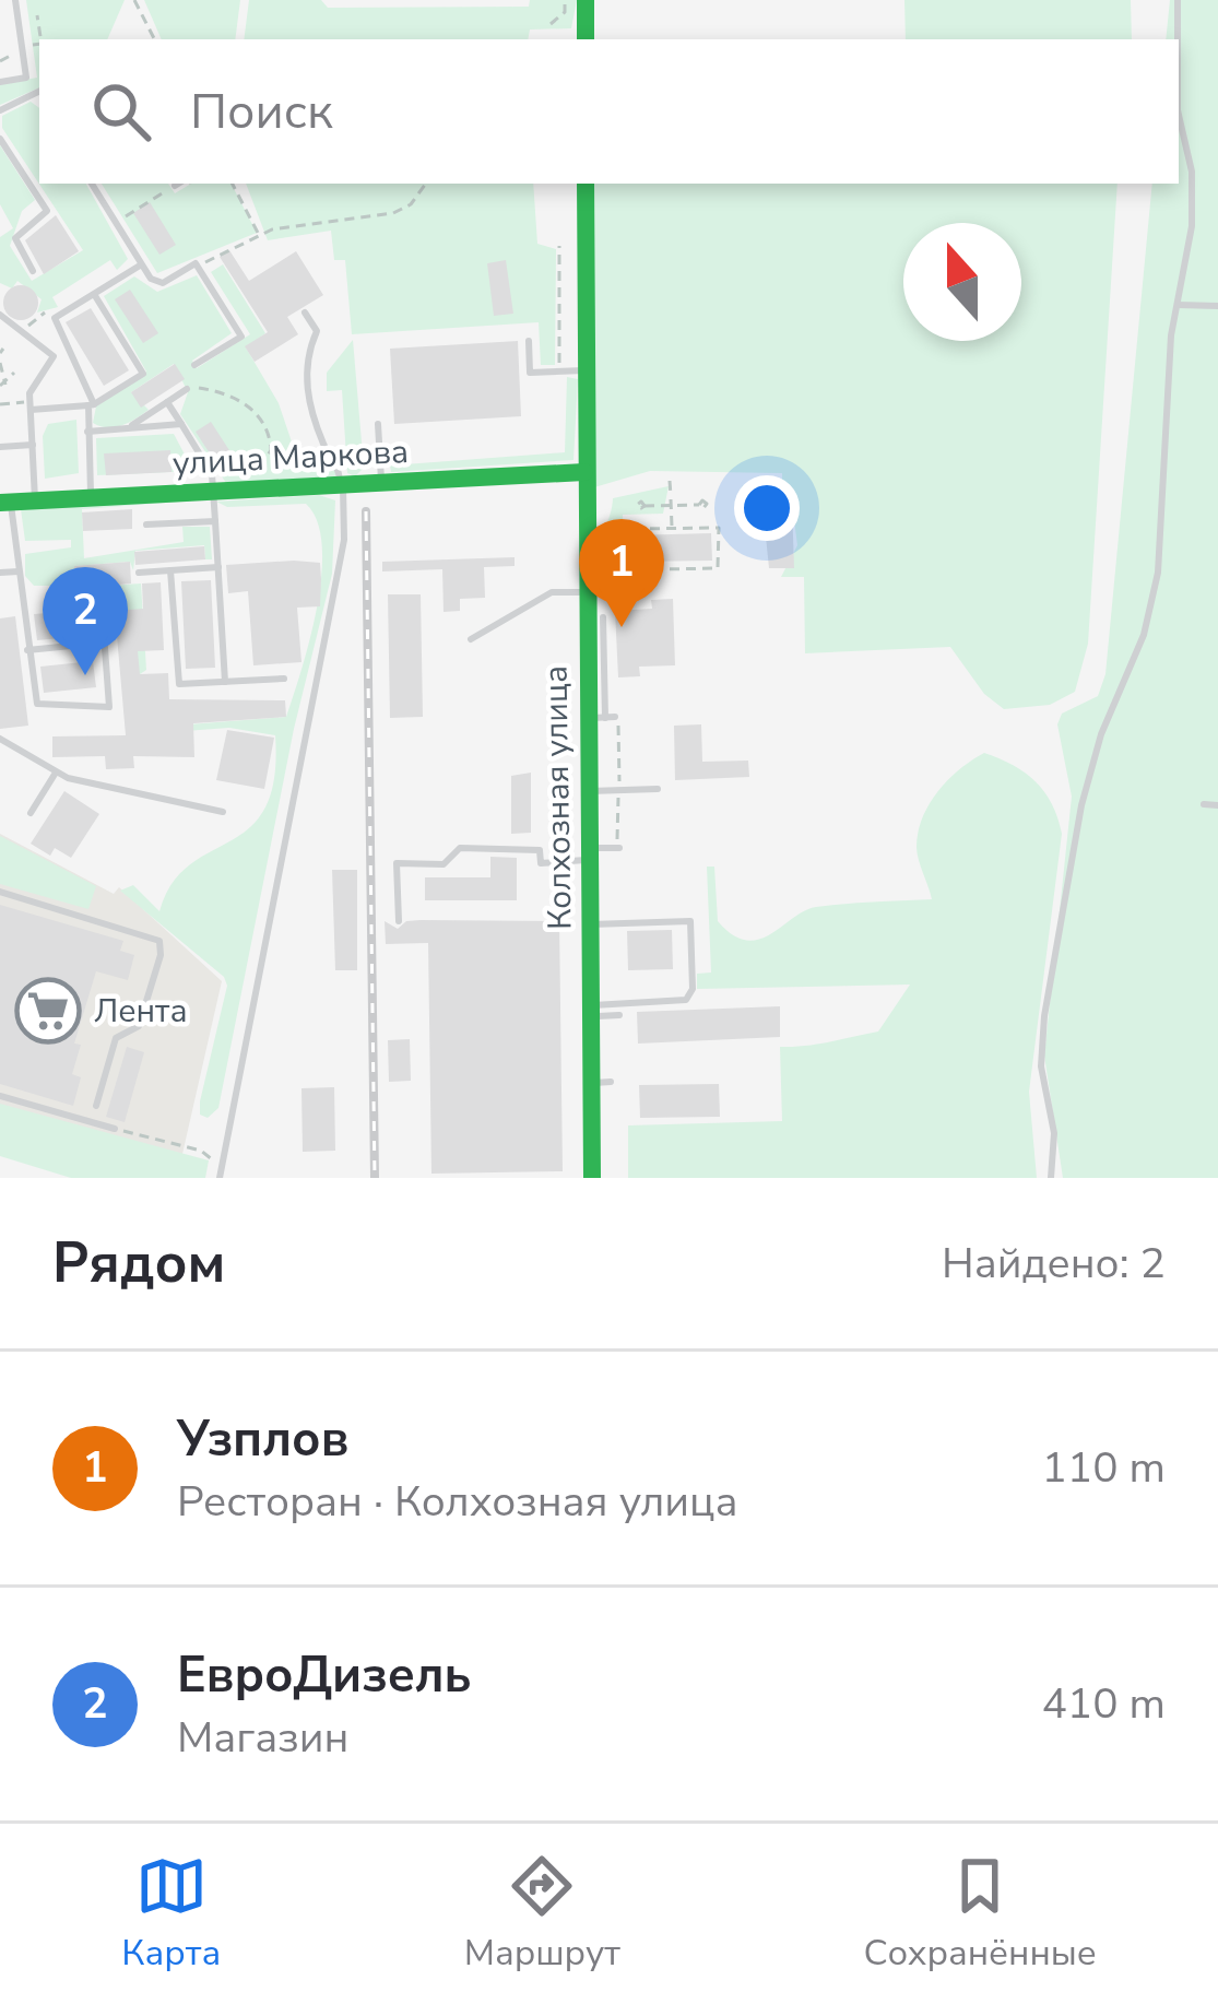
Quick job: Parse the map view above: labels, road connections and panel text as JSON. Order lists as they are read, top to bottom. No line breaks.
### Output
{"streets":{"street":["улица Маркова","Колхозная улица"]},"crossings":[["улица Маркова","Колхозная улица"]],"places":{"supermarket":["Лента"]},"north":"top","page":{"search":"Поиск","pins":["1","2"],"heading":["Рядом","Найдено: 2"],"list":[{"mark":"1","name":"Узплов","note":"Ресторан · Колхозная улица","value":"110 m"},{"mark":"2","name":"ЕвроДизель","note":"Магазин","value":"410 m"}],"nav":["Карта","Маршрут","Сохранённые"]}}
